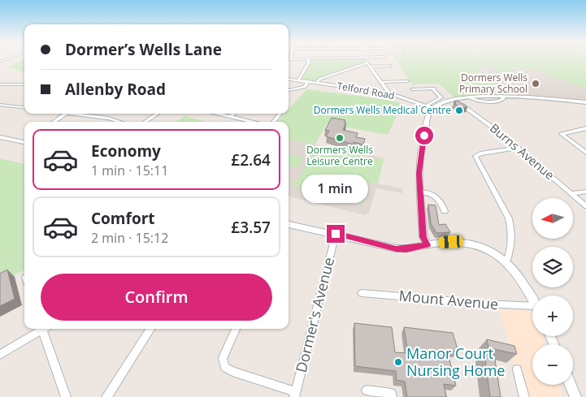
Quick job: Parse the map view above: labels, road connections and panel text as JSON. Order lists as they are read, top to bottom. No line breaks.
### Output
{"streets":{"street":["Telford Road","Burns Avenue","Mount Avenue","Dormer's Avenue"]},"places":["Dormers Wells Primary School","Dormers Wells Medical Centre","Dormers Wells Leisure Centre","Manor Court Nursing Home"],"north":"left","page":{"banner":["Dormer’s Wells Lane","Allenby Road"],"list":[{"name":"Economy","note":"1 min · 15:11","value":"£2.64"},{"name":"Comfort","note":"2 min · 15:12","value":"£3.57"}],"bubble":"1 min","map_buttons":["+","−"],"buttons":"Confirm"}}
